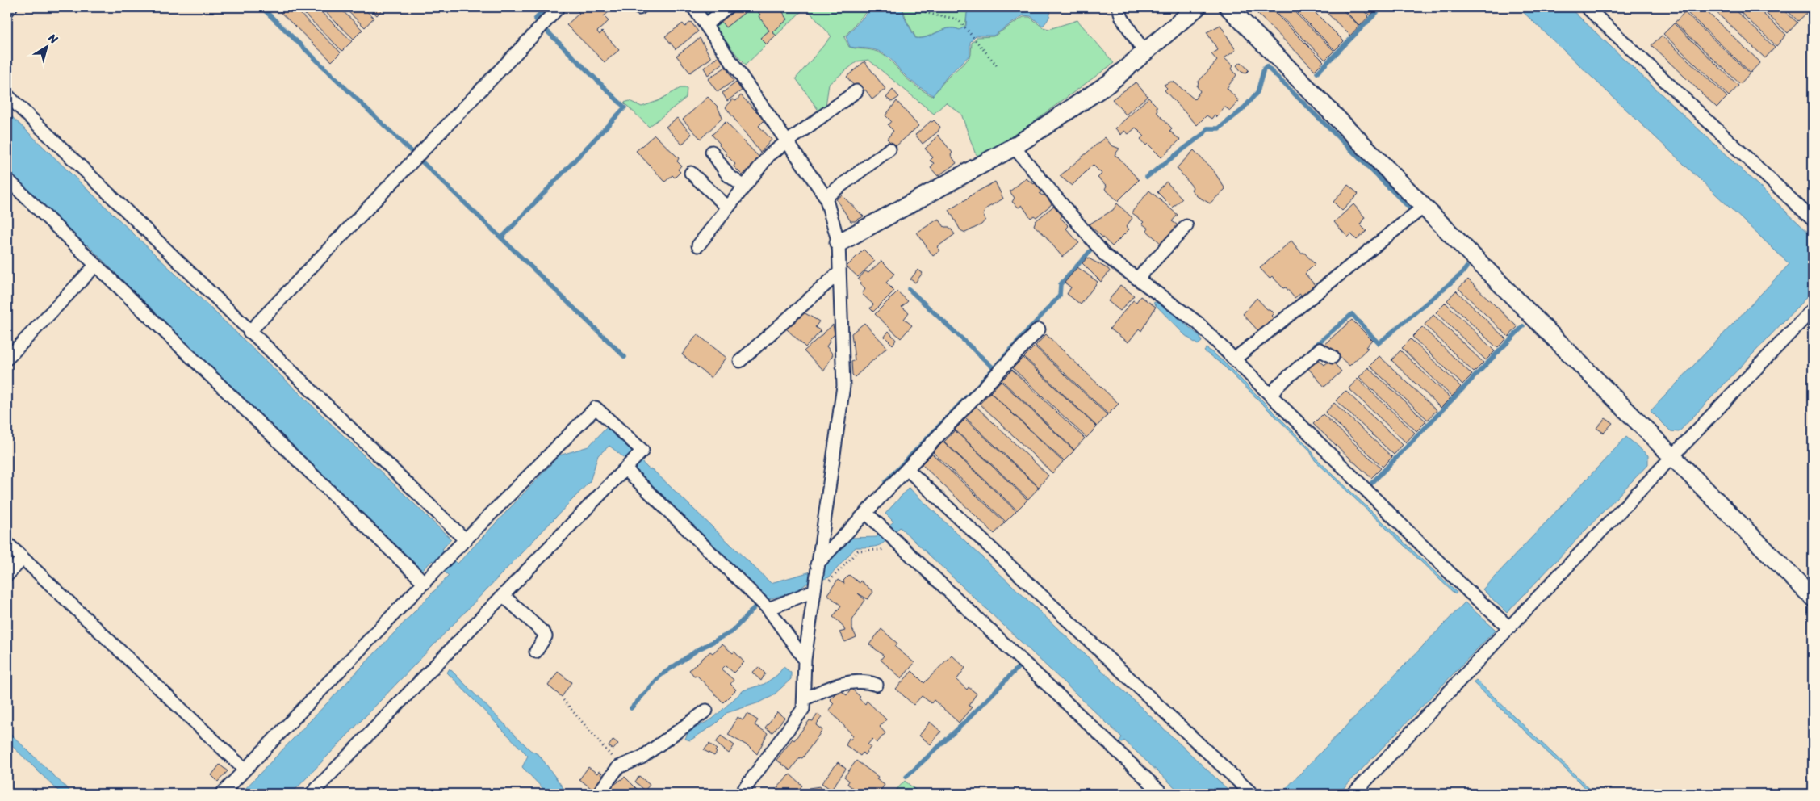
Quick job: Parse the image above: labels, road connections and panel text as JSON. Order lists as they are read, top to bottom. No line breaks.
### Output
{"north":"top right"}
